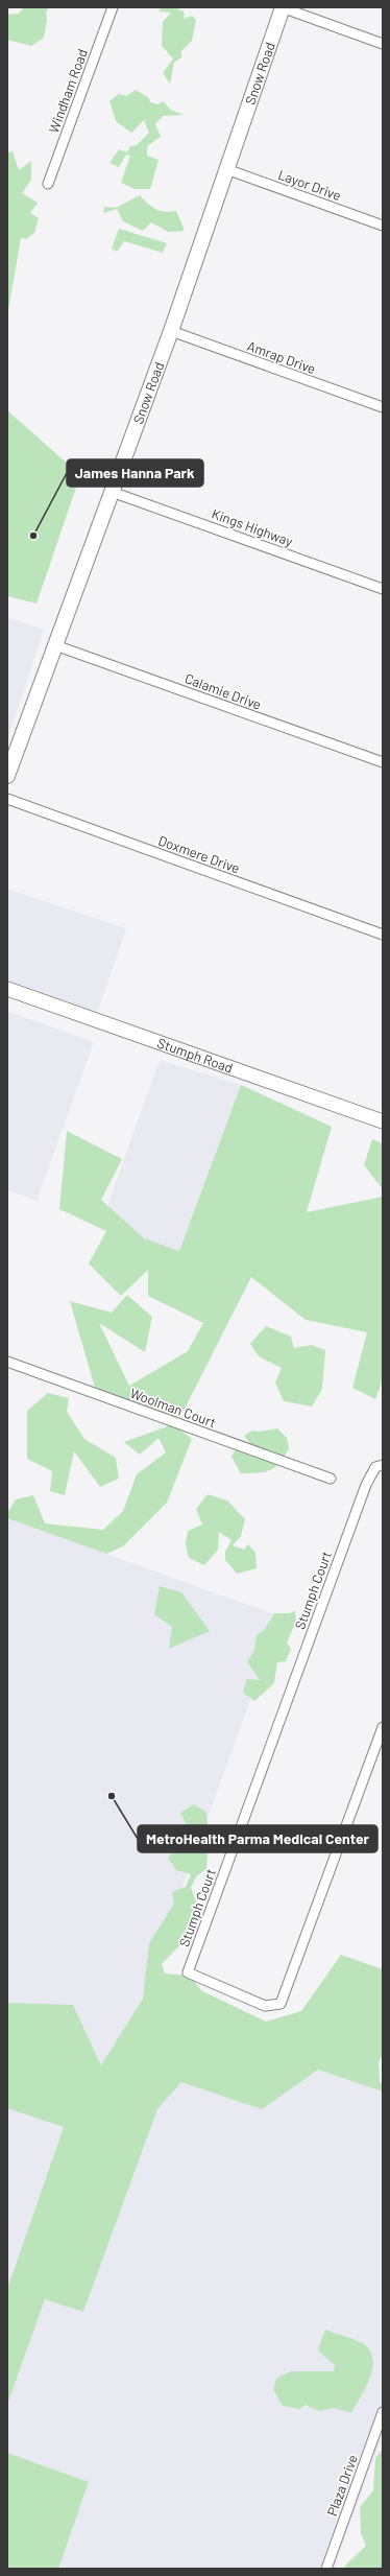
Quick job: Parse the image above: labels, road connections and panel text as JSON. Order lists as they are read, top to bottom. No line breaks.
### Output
{"streets":{"main road":["Snow Road","Stumph Road"],"street":["Windham Road","Layor Drive","Amrap Drive","Kings Highway","Calamie Drive","Doxmere Drive","Woolman Court","Stumph Court","Plaza Drive"]},"crossings":[["Snow Road","Layor Drive"],["Snow Road","Amrap Drive"],["Snow Road","Kings Highway"],["Snow Road","Calamie Drive"]],"places":["James Hanna Park","MetroHealth Parma Medical Center"]}
